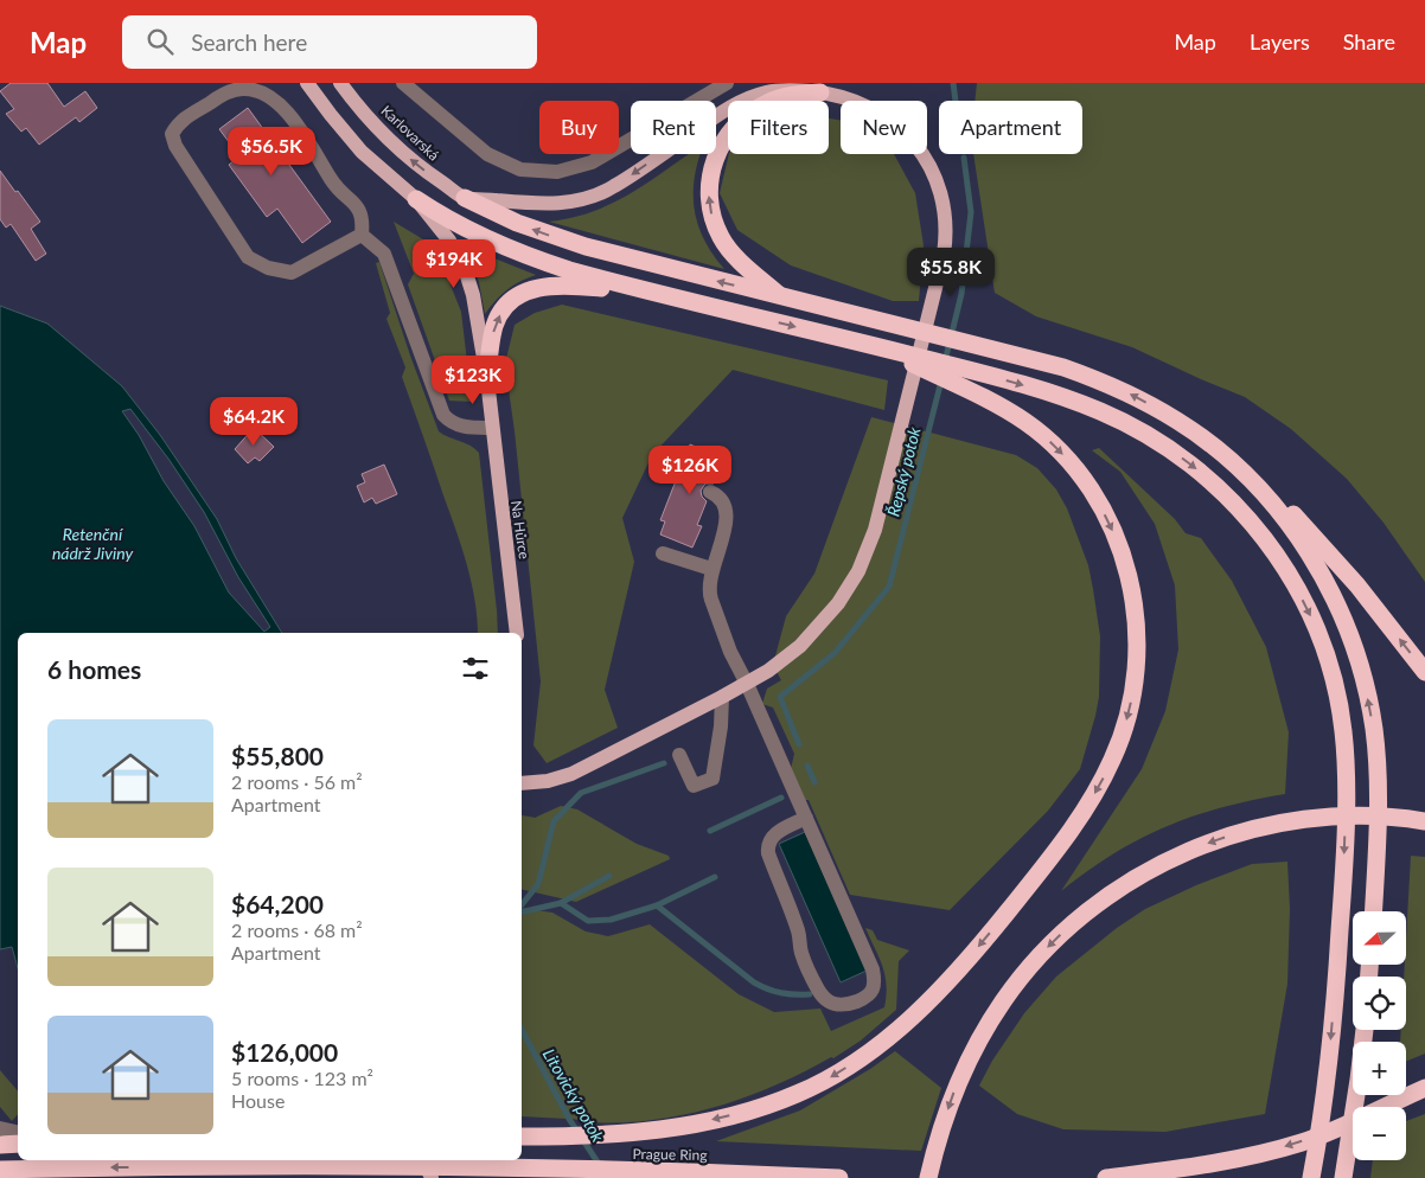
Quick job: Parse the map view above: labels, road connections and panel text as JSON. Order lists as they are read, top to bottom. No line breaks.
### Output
{"streets":{"highway":["Prague Ring"],"main road":["Karlovarská","Na Hůrce"]},"one_way":["Prague Ring"],"water":["Řepský potok","Retenční nádrž Jiviny","Litovický potok"],"north":"left","page":{"header":"Map","search":"Search here","nav":["Map","Layers","Share"],"chip":["Buy","Rent","Filters","New","Apartment"],"price":["$56.5K","$194K","$55.8K","$123K","$64.2K","$126K"],"heading":"6 homes","list":[{"name":"$55,800","note":"2 rooms · 56 m² · Apartment"},{"name":"$64,200","note":"2 rooms · 68 m² · Apartment"},{"name":"$126,000","note":"5 rooms · 123 m² · House"}],"map_buttons":["+","−"]}}
